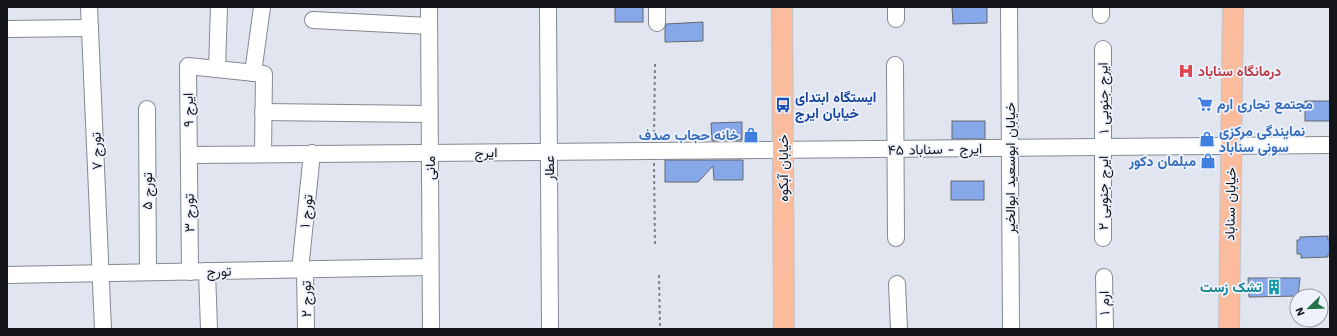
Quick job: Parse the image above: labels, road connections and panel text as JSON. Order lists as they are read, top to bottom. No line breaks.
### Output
{"streets":{"main road":["خیابان آبکوه","خیابان سناباد"],"street":["ایرج جنوبی ۱","ایرج ۹","ایرج - سناباد ۴۵","تورج ۷","ایرج","مانی","عطار","خیابان ابوسعید ابوالخیر","تورج ۵","ایرج جنوبی ۲","تورج ۱","تورج ۳","تورج","تورج ۲","ارم ۱"]},"crossings":[["ایرج جنوبی ۱","ایرج - سناباد ۴۵"],["ایرج جنوبی ۱","ایرج جنوبی ۲"],["ایرج ۹","ایرج"],["ایرج ۹","تورج ۳"],["ایرج - سناباد ۴۵","ایرج"],["ایرج - سناباد ۴۵","خیابان آبکوه"],["ایرج - سناباد ۴۵","خیابان ابوسعید ابوالخیر"],["ایرج - سناباد ۴۵","ایرج جنوبی ۲"],["ایرج - سناباد ۴۵","خیابان سناباد"],["تورج ۷","تورج"],["ایرج","مانی"],["ایرج","عطار"],["ایرج","خیابان آبکوه"],["ایرج","تورج ۱"],["ایرج","تورج ۳"],["مانی","تورج"],["تورج ۵","تورج"],["تورج ۱","تورج"],["تورج ۱","تورج ۲"],["تورج ۳","تورج"],["تورج","تورج ۲"]],"places":{"hospital":["درمانگاه سناباد"],"supermarket":["مجتمع تجاری ارم"],"bus stop":["ایستگاه ابتدای خیابان ایرج"],"shop":["خانه حجاب صدف","نمایندگی مرکزی سونی سناباد","مبلمان دكور"],"building":["تشک زست"]},"north":"bottom left"}
